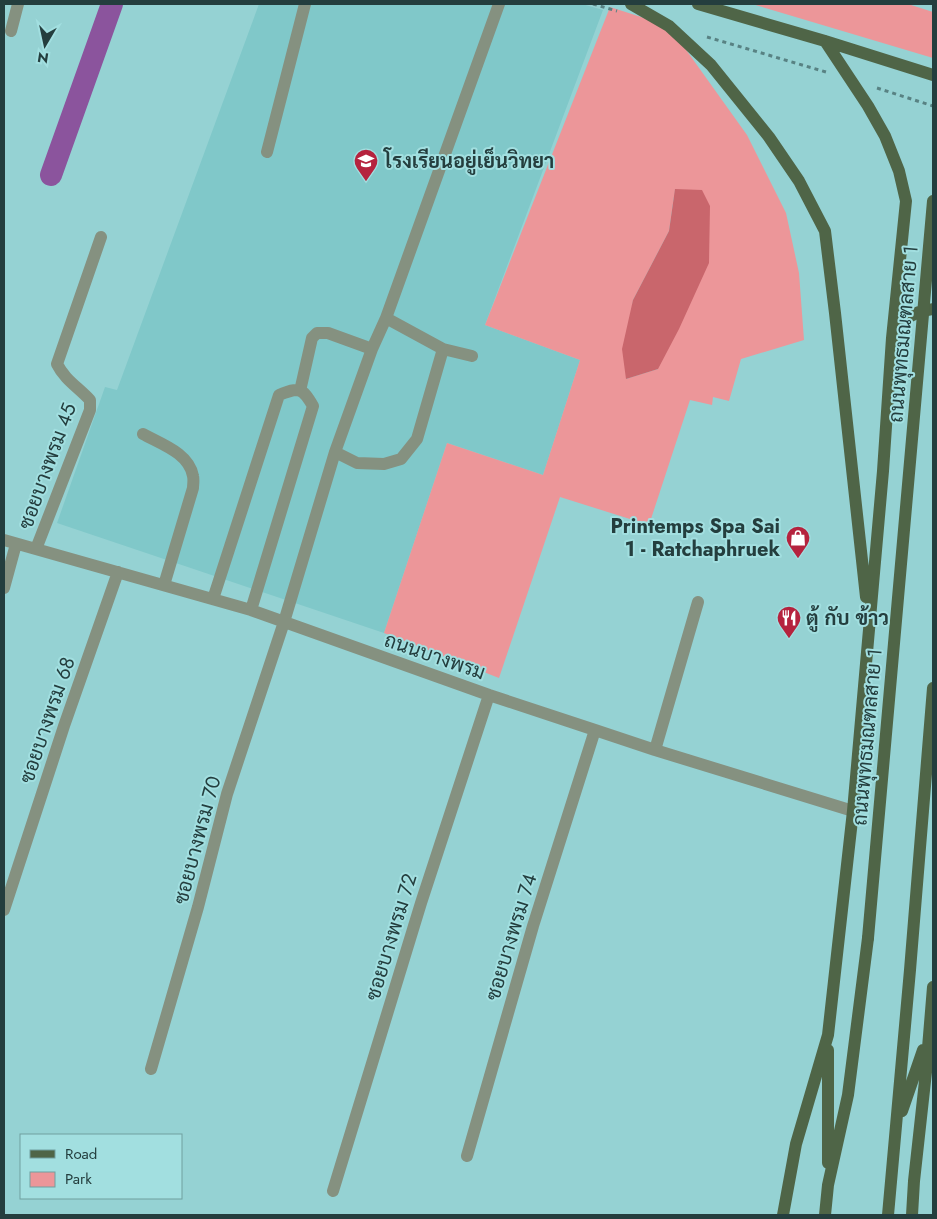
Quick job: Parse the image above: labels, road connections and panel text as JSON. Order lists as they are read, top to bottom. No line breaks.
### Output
{"streets":{"main road":["ถนนพุทธมณฑลสาย 1"],"street":["ซอยบางพรม 45","ถนนบางพรม","ซอยบางพรม 68","ซอยบางพรม 70","ซอยบางพรม 72","ซอยบางพรม 74"]},"crossings":[["ซอยบางพรม 45","ถนนบางพรม"],["ถนนบางพรม","ซอยบางพรม 68"],["ถนนบางพรม","ซอยบางพรม 70"],["ถนนบางพรม","ซอยบางพรม 72"],["ถนนบางพรม","ซอยบางพรม 74"]],"places":{"school or university":["โรงเรียนอยู่เย็นวิทยา"],"shop":["Printemps Spa Sai 1 - Ratchaphruek"],"restaurant":["ตู้ กับ ข้าว"]},"legend":["Road","Park"],"north":"bottom"}
